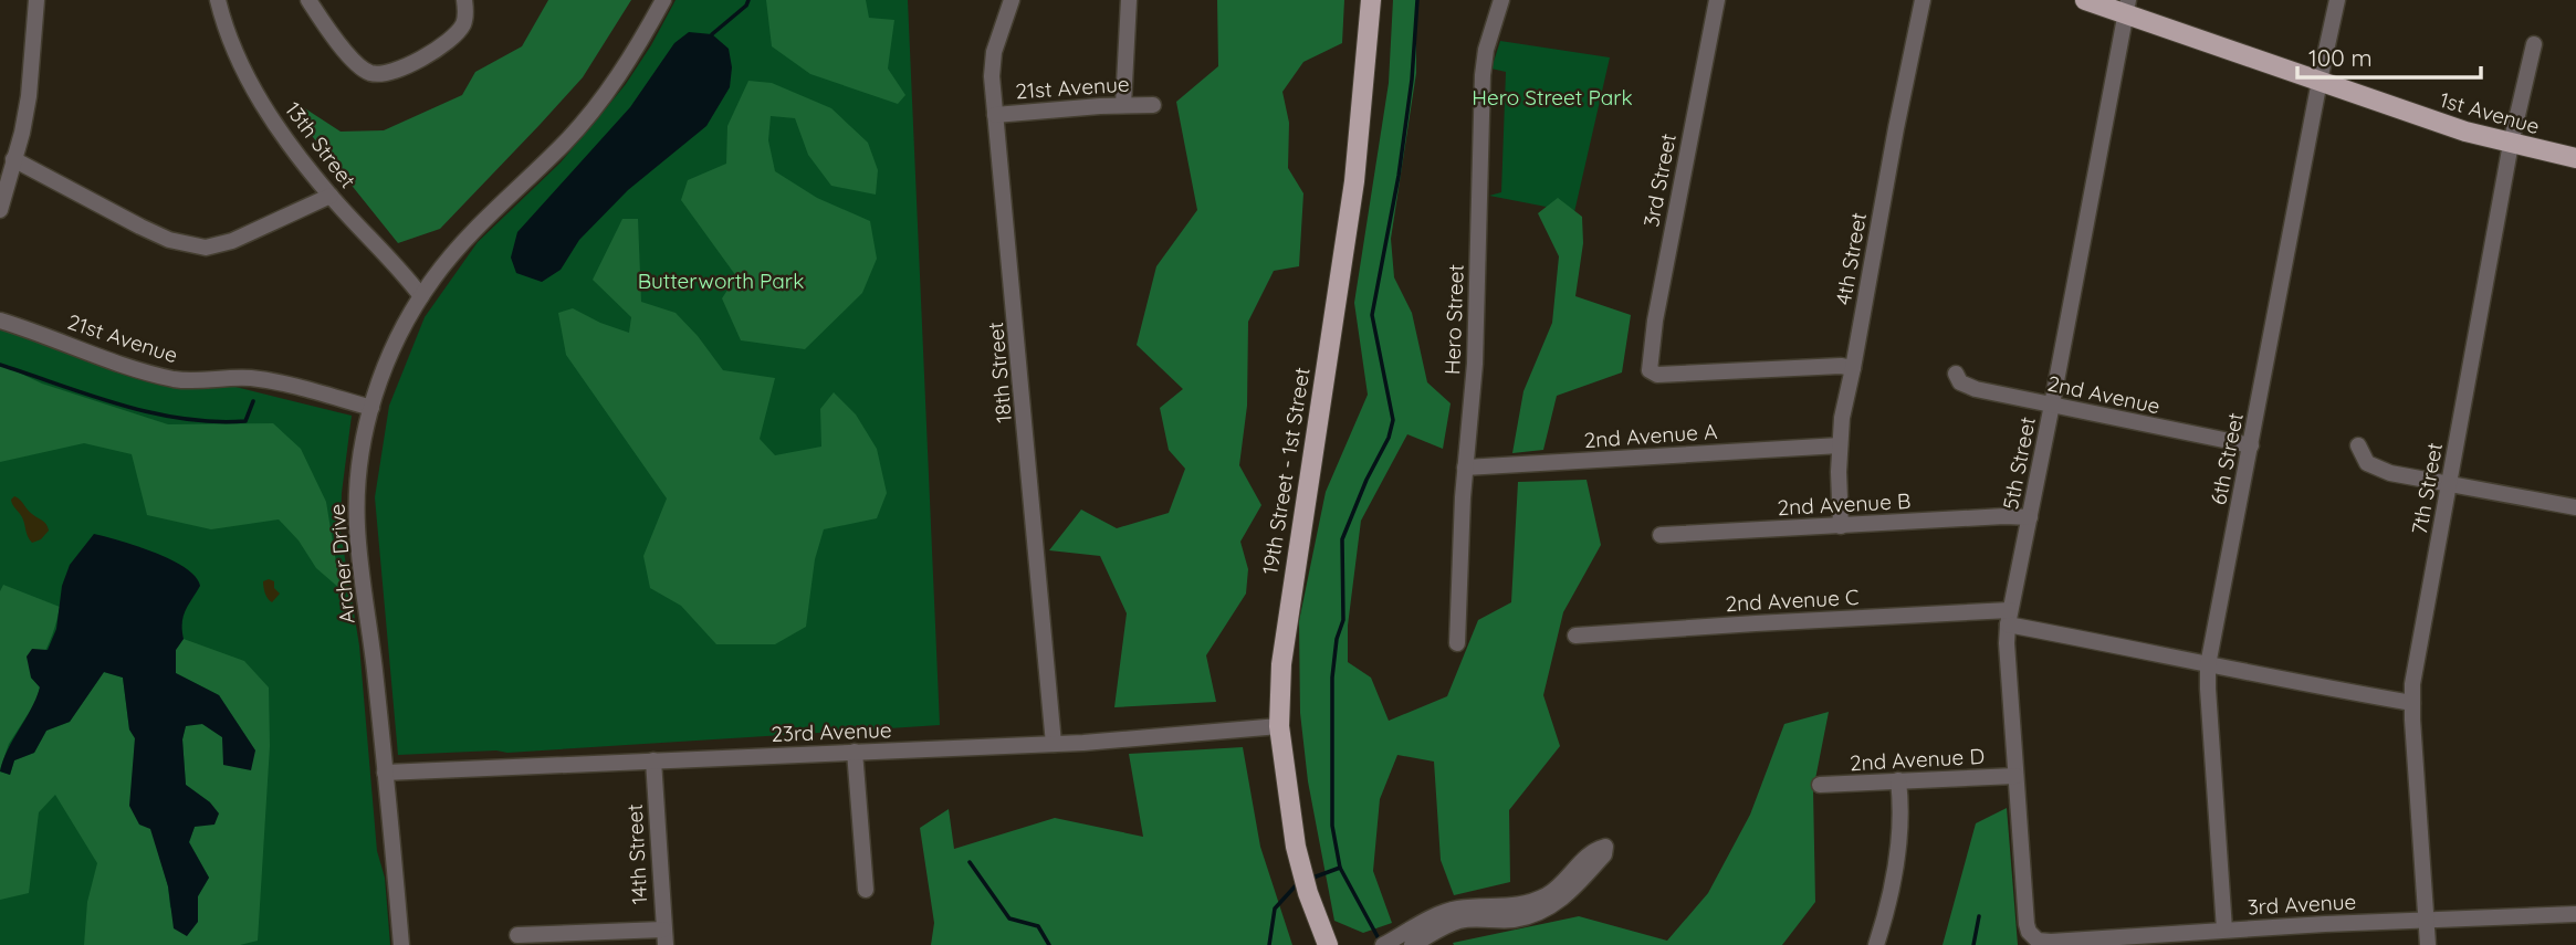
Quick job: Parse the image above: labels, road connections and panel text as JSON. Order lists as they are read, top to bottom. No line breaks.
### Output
{"streets":{"main road":["1st Avenue","19th Street - 1st Street"],"street":["21st Avenue","13th Street","3rd Street","4th Street","Hero Street","18th Street","2nd Avenue","2nd Avenue A","6th Street","5th Street","7th Street","2nd Avenue B","Archer Drive","2nd Avenue C","23rd Avenue","2nd Avenue D","14th Street","3rd Avenue"]},"crossings":[["21st Avenue","18th Street"],["21st Avenue","Archer Drive"],["1st Avenue","6th Street"],["1st Avenue","5th Street"],["1st Avenue","7th Street"],["13th Street","Archer Drive"],["3rd Street","4th Street"],["4th Street","2nd Avenue A"],["4th Street","2nd Avenue B"],["Hero Street","2nd Avenue A"],["18th Street","23rd Avenue"],["2nd Avenue","6th Street"],["2nd Avenue","5th Street"],["6th Street","2nd Avenue C"],["6th Street","3rd Avenue"],["5th Street","2nd Avenue B"],["5th Street","2nd Avenue C"],["5th Street","2nd Avenue D"],["5th Street","3rd Avenue"],["19th Street - 1st Street","23rd Avenue"],["7th Street","2nd Avenue C"],["7th Street","3rd Avenue"],["Archer Drive","23rd Avenue"],["23rd Avenue","14th Street"]],"parks":["Hero Street Park","Butterworth Park"],"scale_bar":"100 m"}
